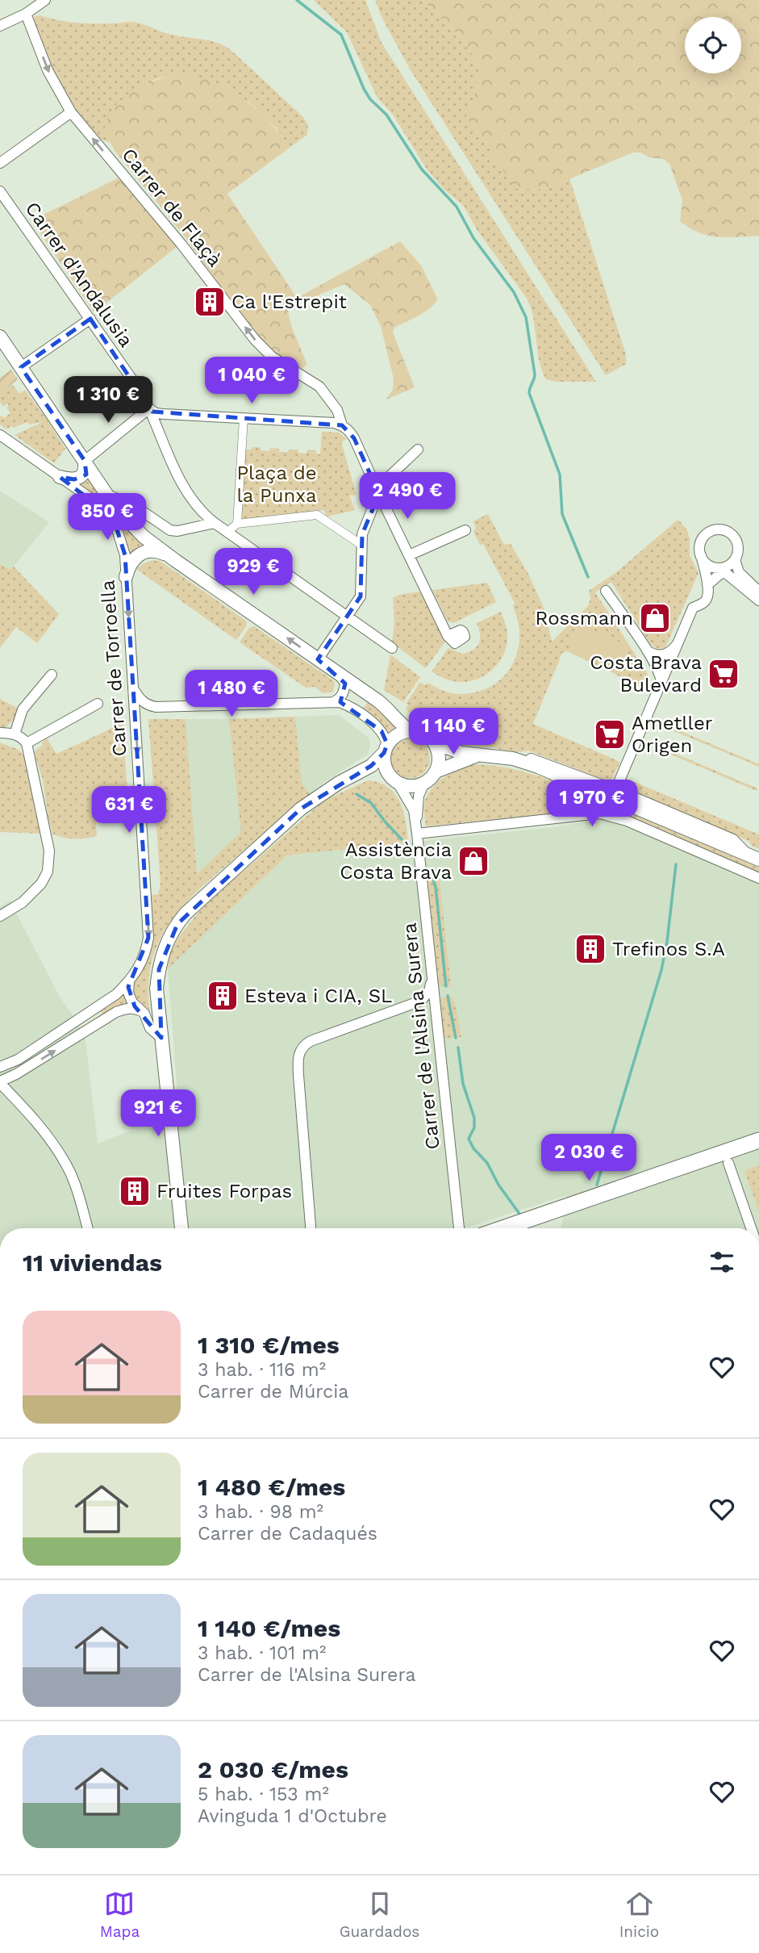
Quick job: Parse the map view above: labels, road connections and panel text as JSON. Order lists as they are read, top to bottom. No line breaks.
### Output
{"streets":{"street":["Carrer de Flaçà","Carrer d'Andalusia","Carrer de Torroella","Carrer de l'Alsina Surera"]},"one_way":["Carrer de Torroella"],"parks":["Plaça de la Punxa"],"places":{"building":["Ca l'Estrepit","Trefinos S.A","Esteva i CIA, SL","Fruites Forpas"],"shop":["Rossmann","Assistència Costa Brava"],"supermarket":["Costa Brava Bulevard","Ametller Origen"]},"page":{"price":["1 040 €","1 310 €","2 490 €","850 €","929 €","1 480 €","1 140 €","1 970 €","631 €","921 €","2 030 €"],"heading":"11 viviendas","list":[{"name":"1 310 €/mes","note":"3 hab. · 116 m² · Carrer de Múrcia"},{"name":"1 480 €/mes","note":"3 hab. · 98 m² · Carrer de Cadaqués"},{"name":"1 140 €/mes","note":"3 hab. · 101 m² · Carrer de l'Alsina Surera"},{"name":"2 030 €/mes","note":"5 hab. · 153 m² · Avinguda 1 d'Octubre"}],"tabs":["Mapa","Guardados","Inicio"]}}
